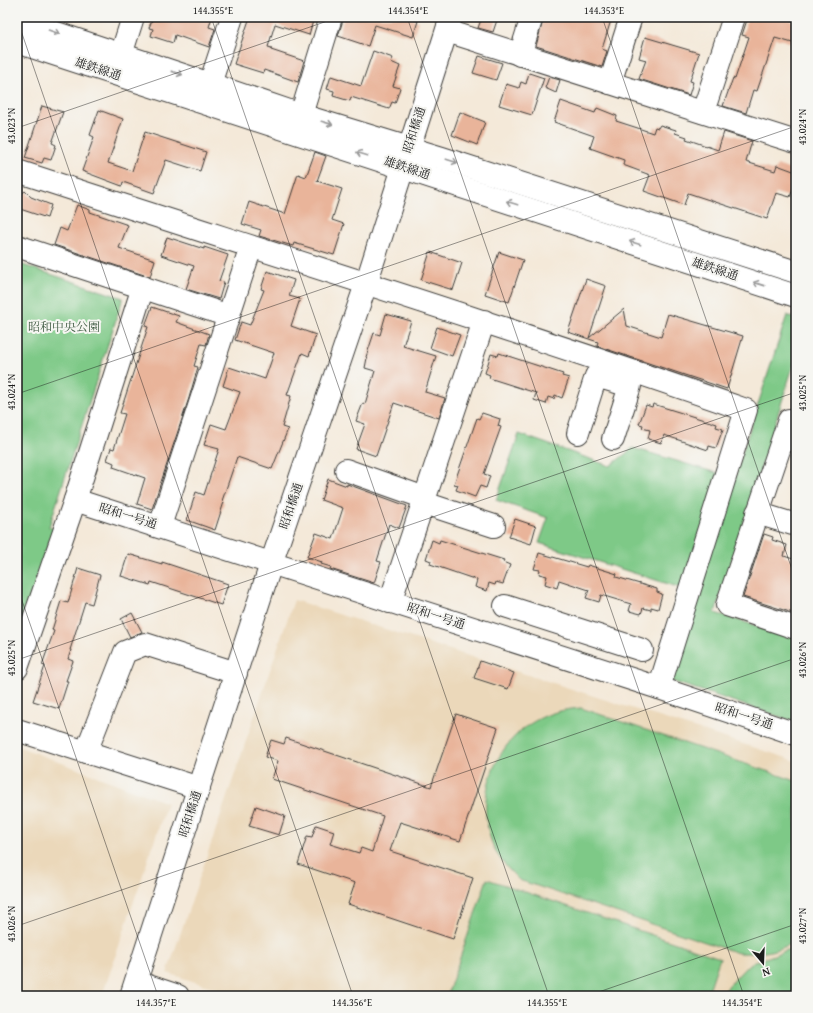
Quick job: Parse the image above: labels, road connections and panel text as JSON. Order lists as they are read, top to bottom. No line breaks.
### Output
{"streets":{"street":["雄鉄線通","昭和橋通","昭和一号通"]},"crossings":[["雄鉄線通","昭和橋通"],["昭和橋通","昭和一号通"]],"parks":["昭和中央公園"],"north":"bottom","coordinates":["144.355°E","144.354°E","144.353°E","43.023°N","43.024°N","43.025°N","43.026°N","43.027°N","144.357°E","144.356°E"]}
